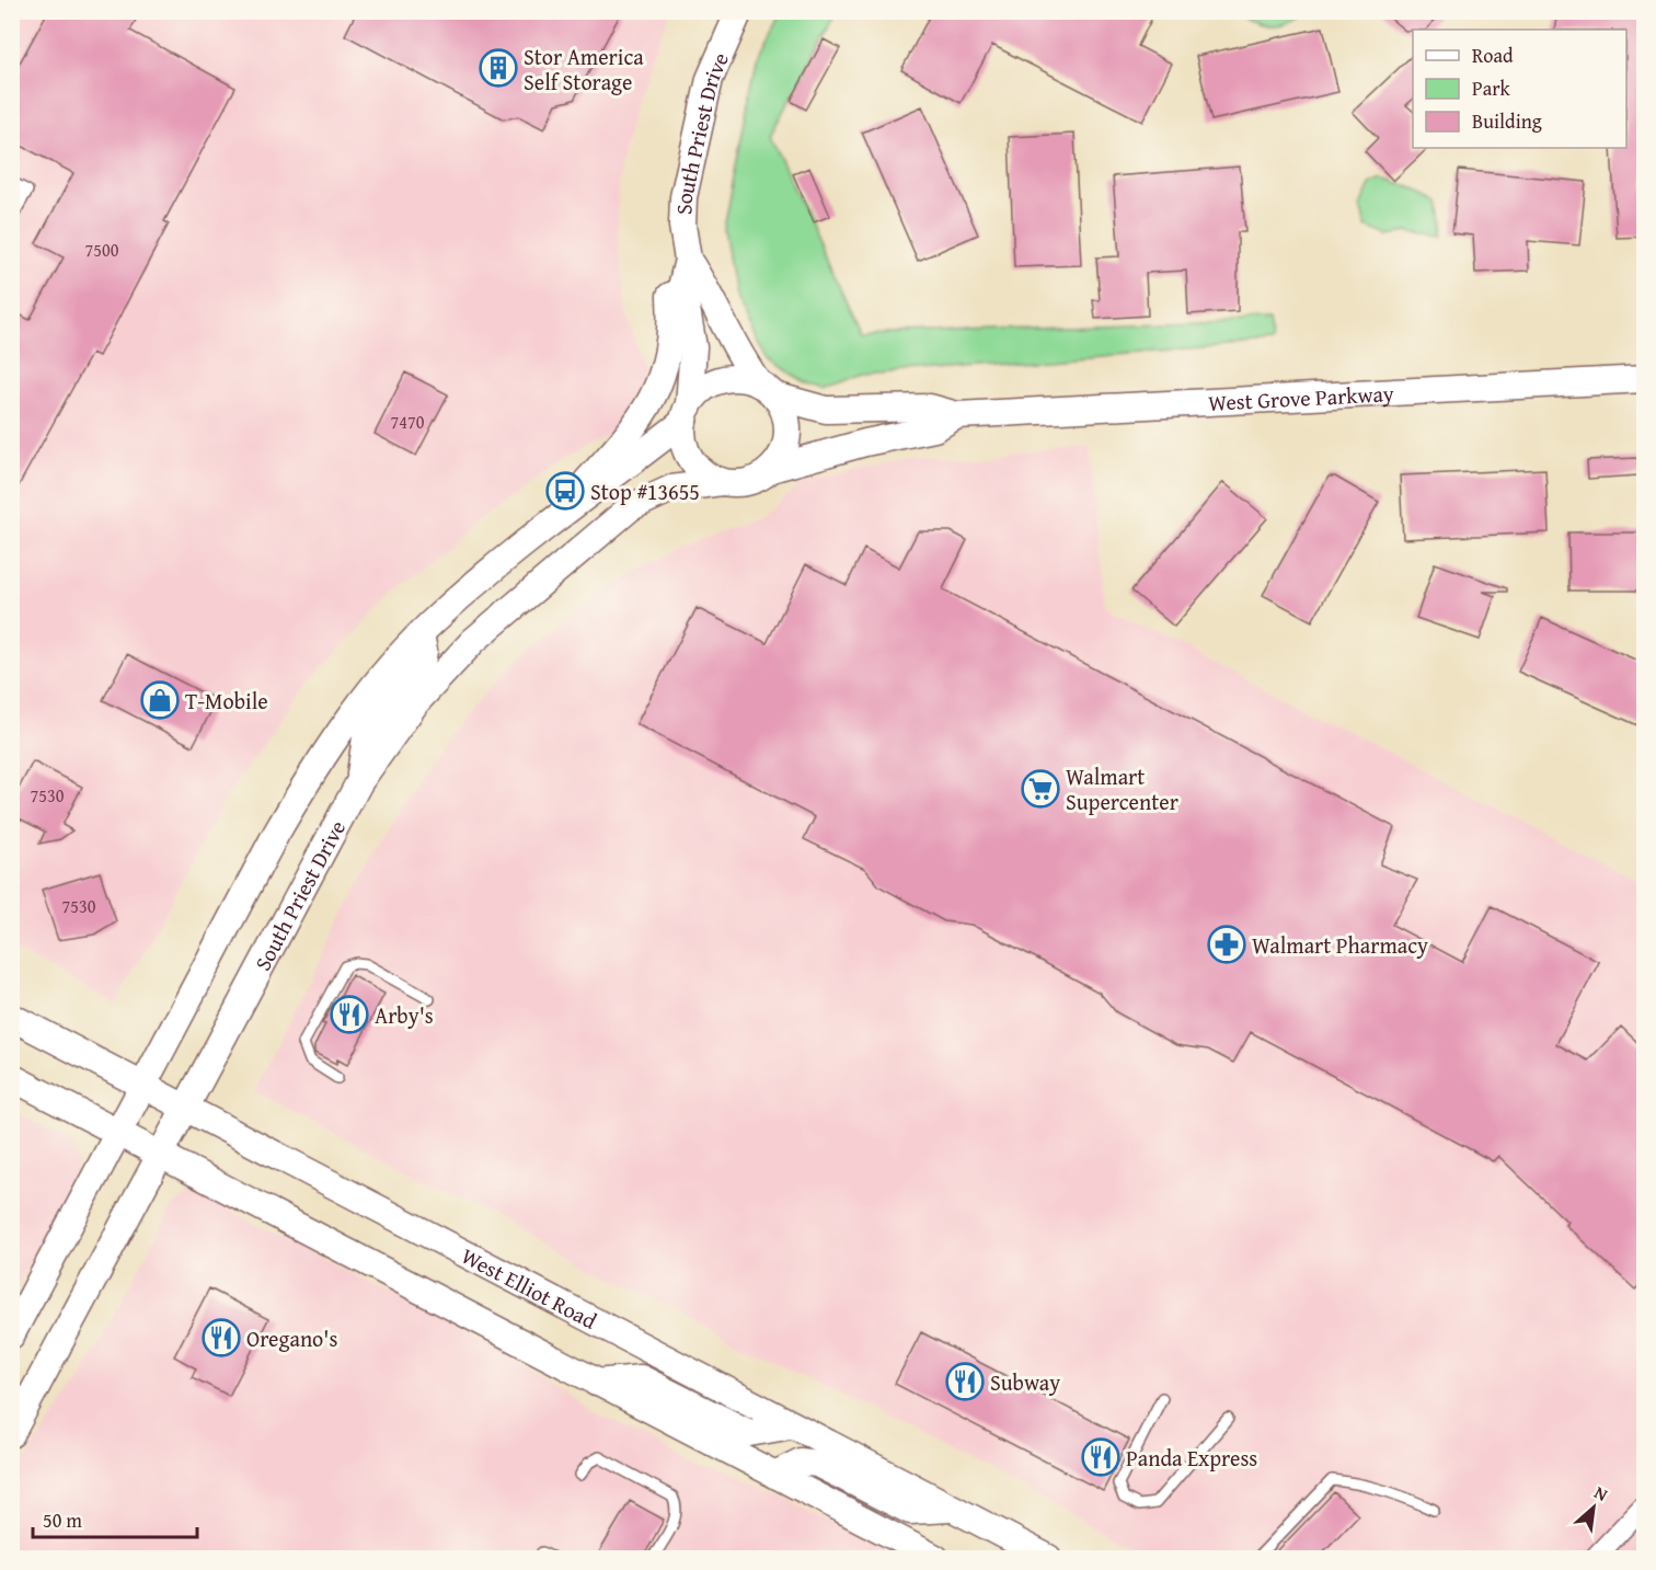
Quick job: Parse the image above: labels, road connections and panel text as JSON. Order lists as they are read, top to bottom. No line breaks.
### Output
{"streets":{"main road":["South Priest Drive","West Grove Parkway","West Elliot Road"]},"crossings":[["South Priest Drive","West Grove Parkway"],["South Priest Drive","West Elliot Road"]],"places":{"building":["Stor America Self Storage"],"bus stop":["Stop #13655"],"shop":["T-Mobile"],"supermarket":["Walmart Supercenter"],"pharmacy":["Walmart Pharmacy"],"restaurant":["Arby's","Oregano's","Subway","Panda Express"]},"house_numbers":["7500","7470","7530","7530"],"legend":["Road","Park","Building"],"scale_bar":"50 m","north":"top right"}
